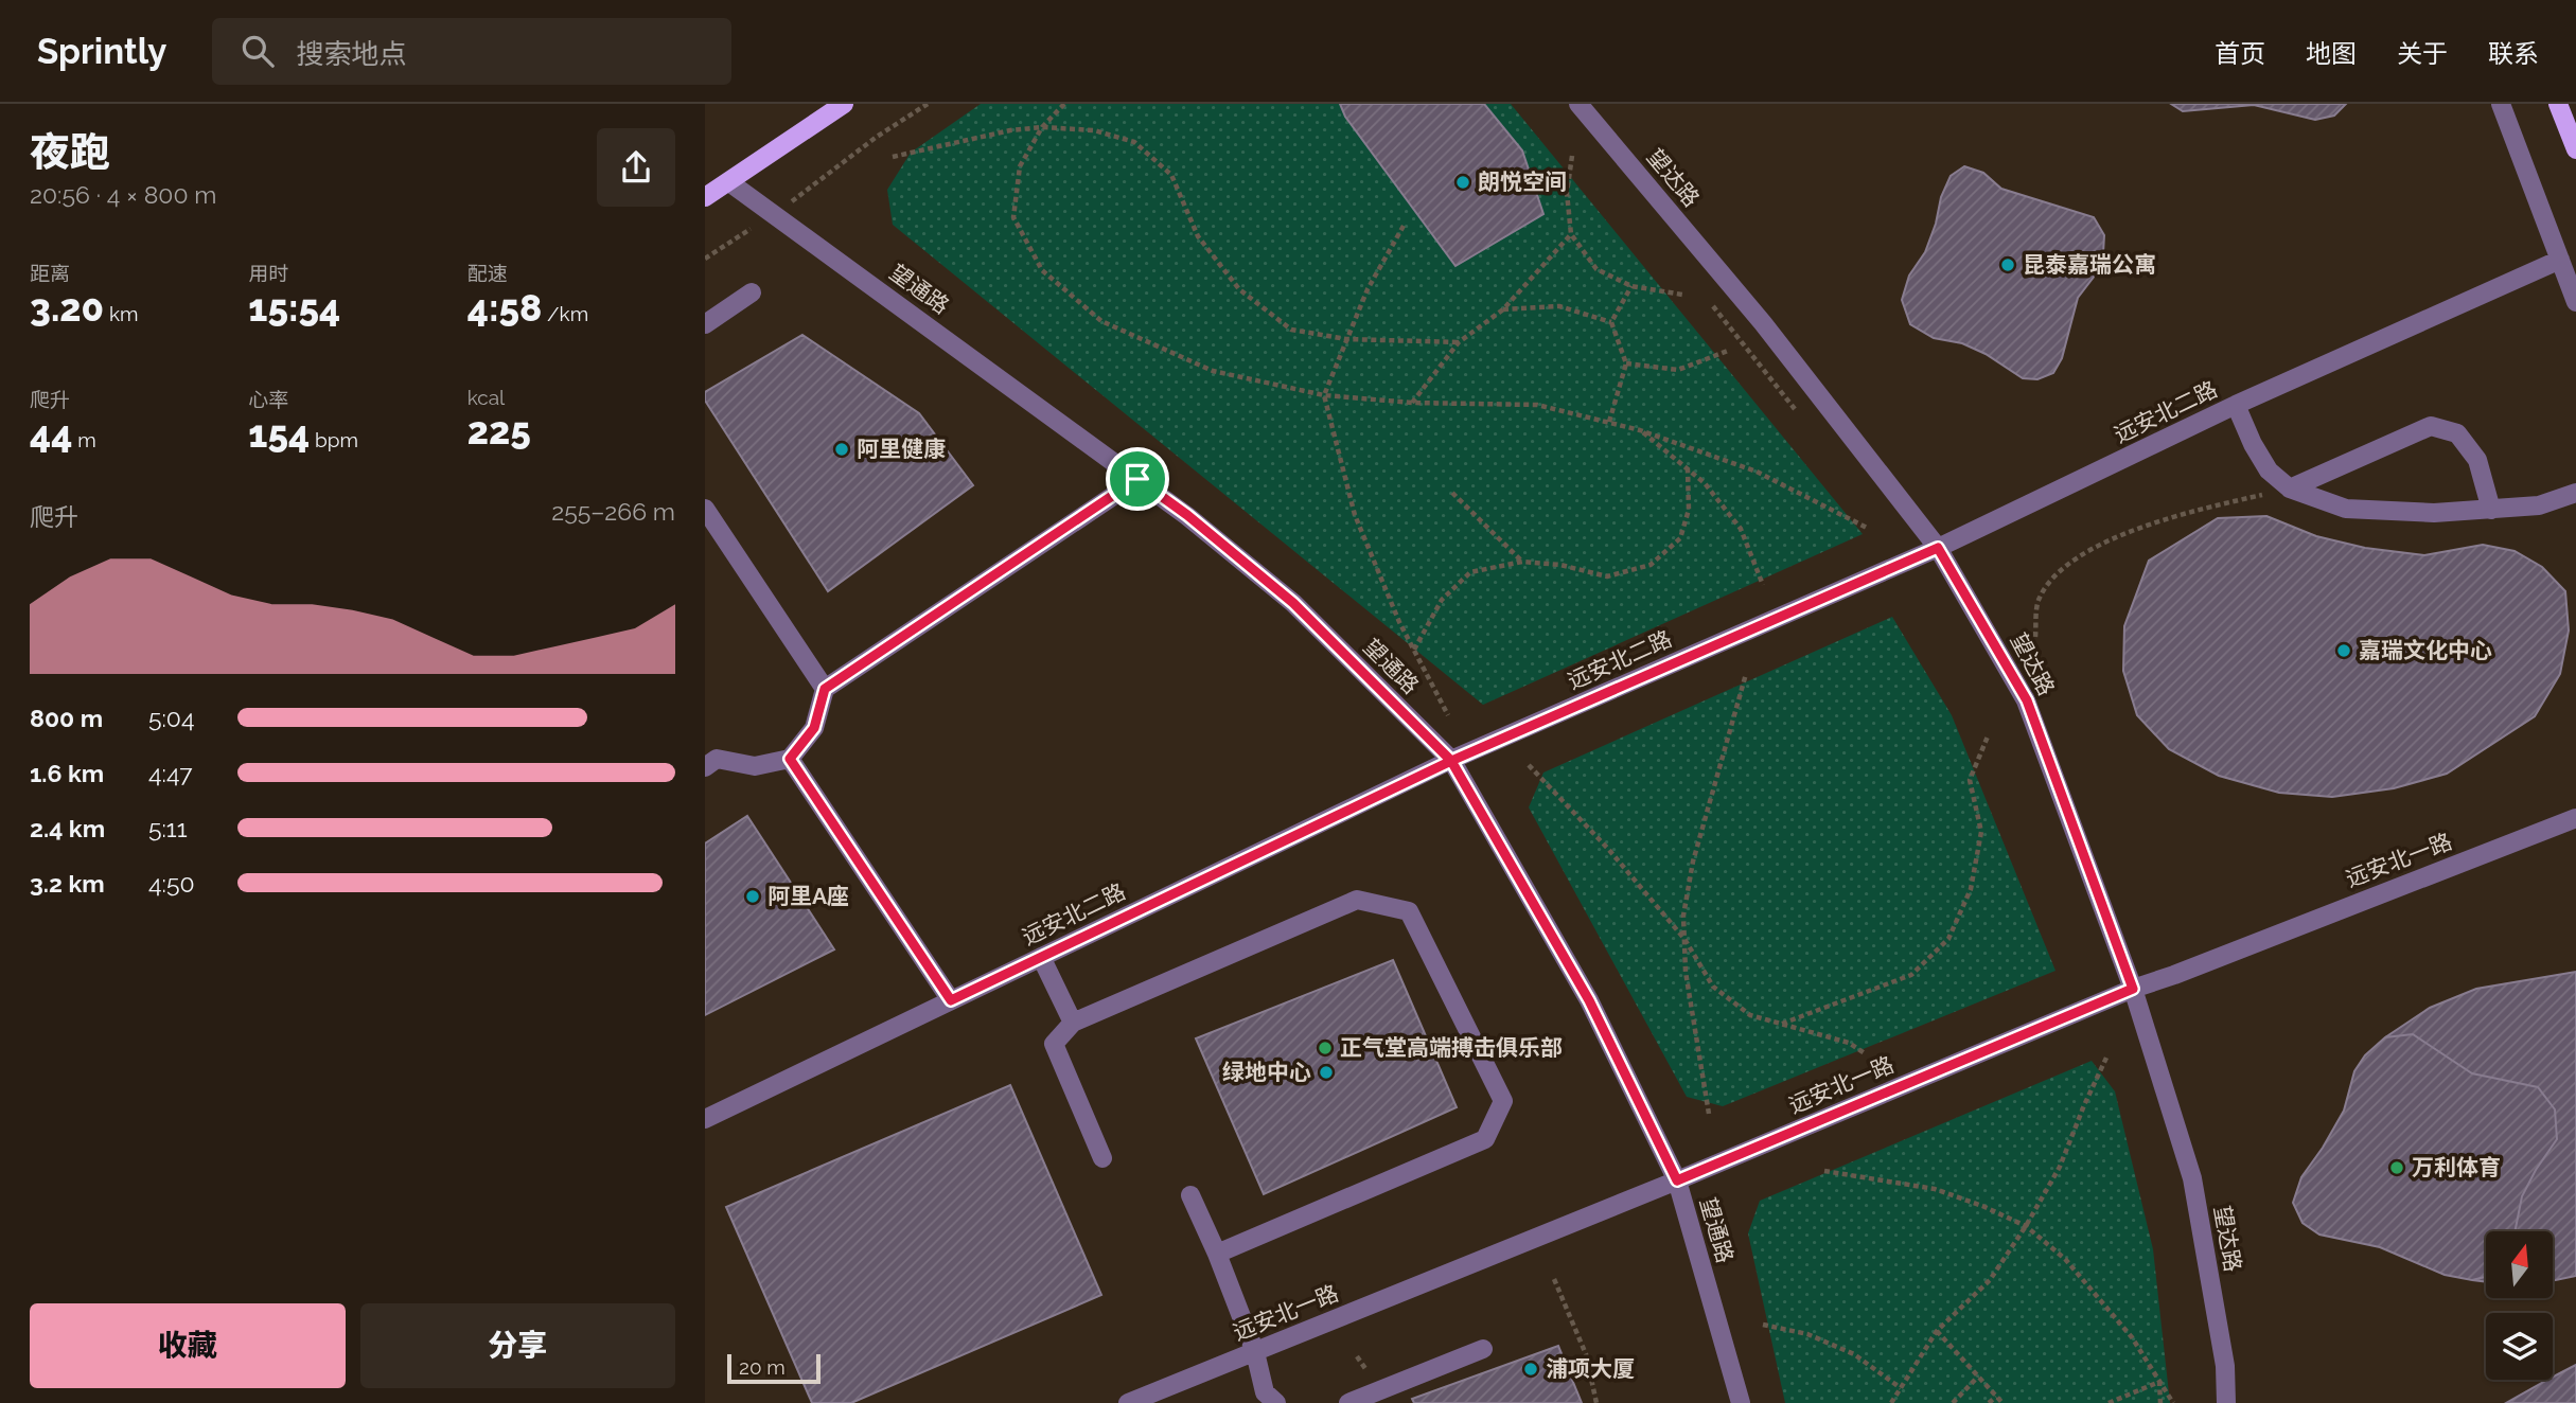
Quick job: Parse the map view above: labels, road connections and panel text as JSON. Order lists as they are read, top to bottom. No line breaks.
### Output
{"streets":{"street":["望达路","望通路","远安北二路","远安北一路"]},"crossings":[["望达路","远安北二路"],["望达路","远安北一路"],["望通路","远安北二路"],["望通路","远安北一路"]],"places":["朗悦空间","昆泰嘉瑞公寓","阿里健康","嘉瑞文化中心","阿里A座","正气堂高端搏击俱乐部","绿地中心","万利体育","浦项大厦"],"scale_bar":"20 m","north":"top","page":{"header":"Sprintly","search":"搜索地点","nav":["首页","地图","关于","联系"],"heading":["夜跑","20:56 · 4 × 800 m"],"stats":[["距离","3.20 km"],["用时","15:54"],["配速","4:58 /km"],["爬升","44 m"],["心率","154 bpm"],["kcal","225"]],"chart":["爬升","255–266 m"],"list":[{"name":"800 m","note":"5:04"},{"name":"1.6 km","note":"4:47"},{"name":"2.4 km","note":"5:11"},{"name":"3.2 km","note":"4:50"}],"buttons":["收藏","分享"],"scale":"20 m"}}
